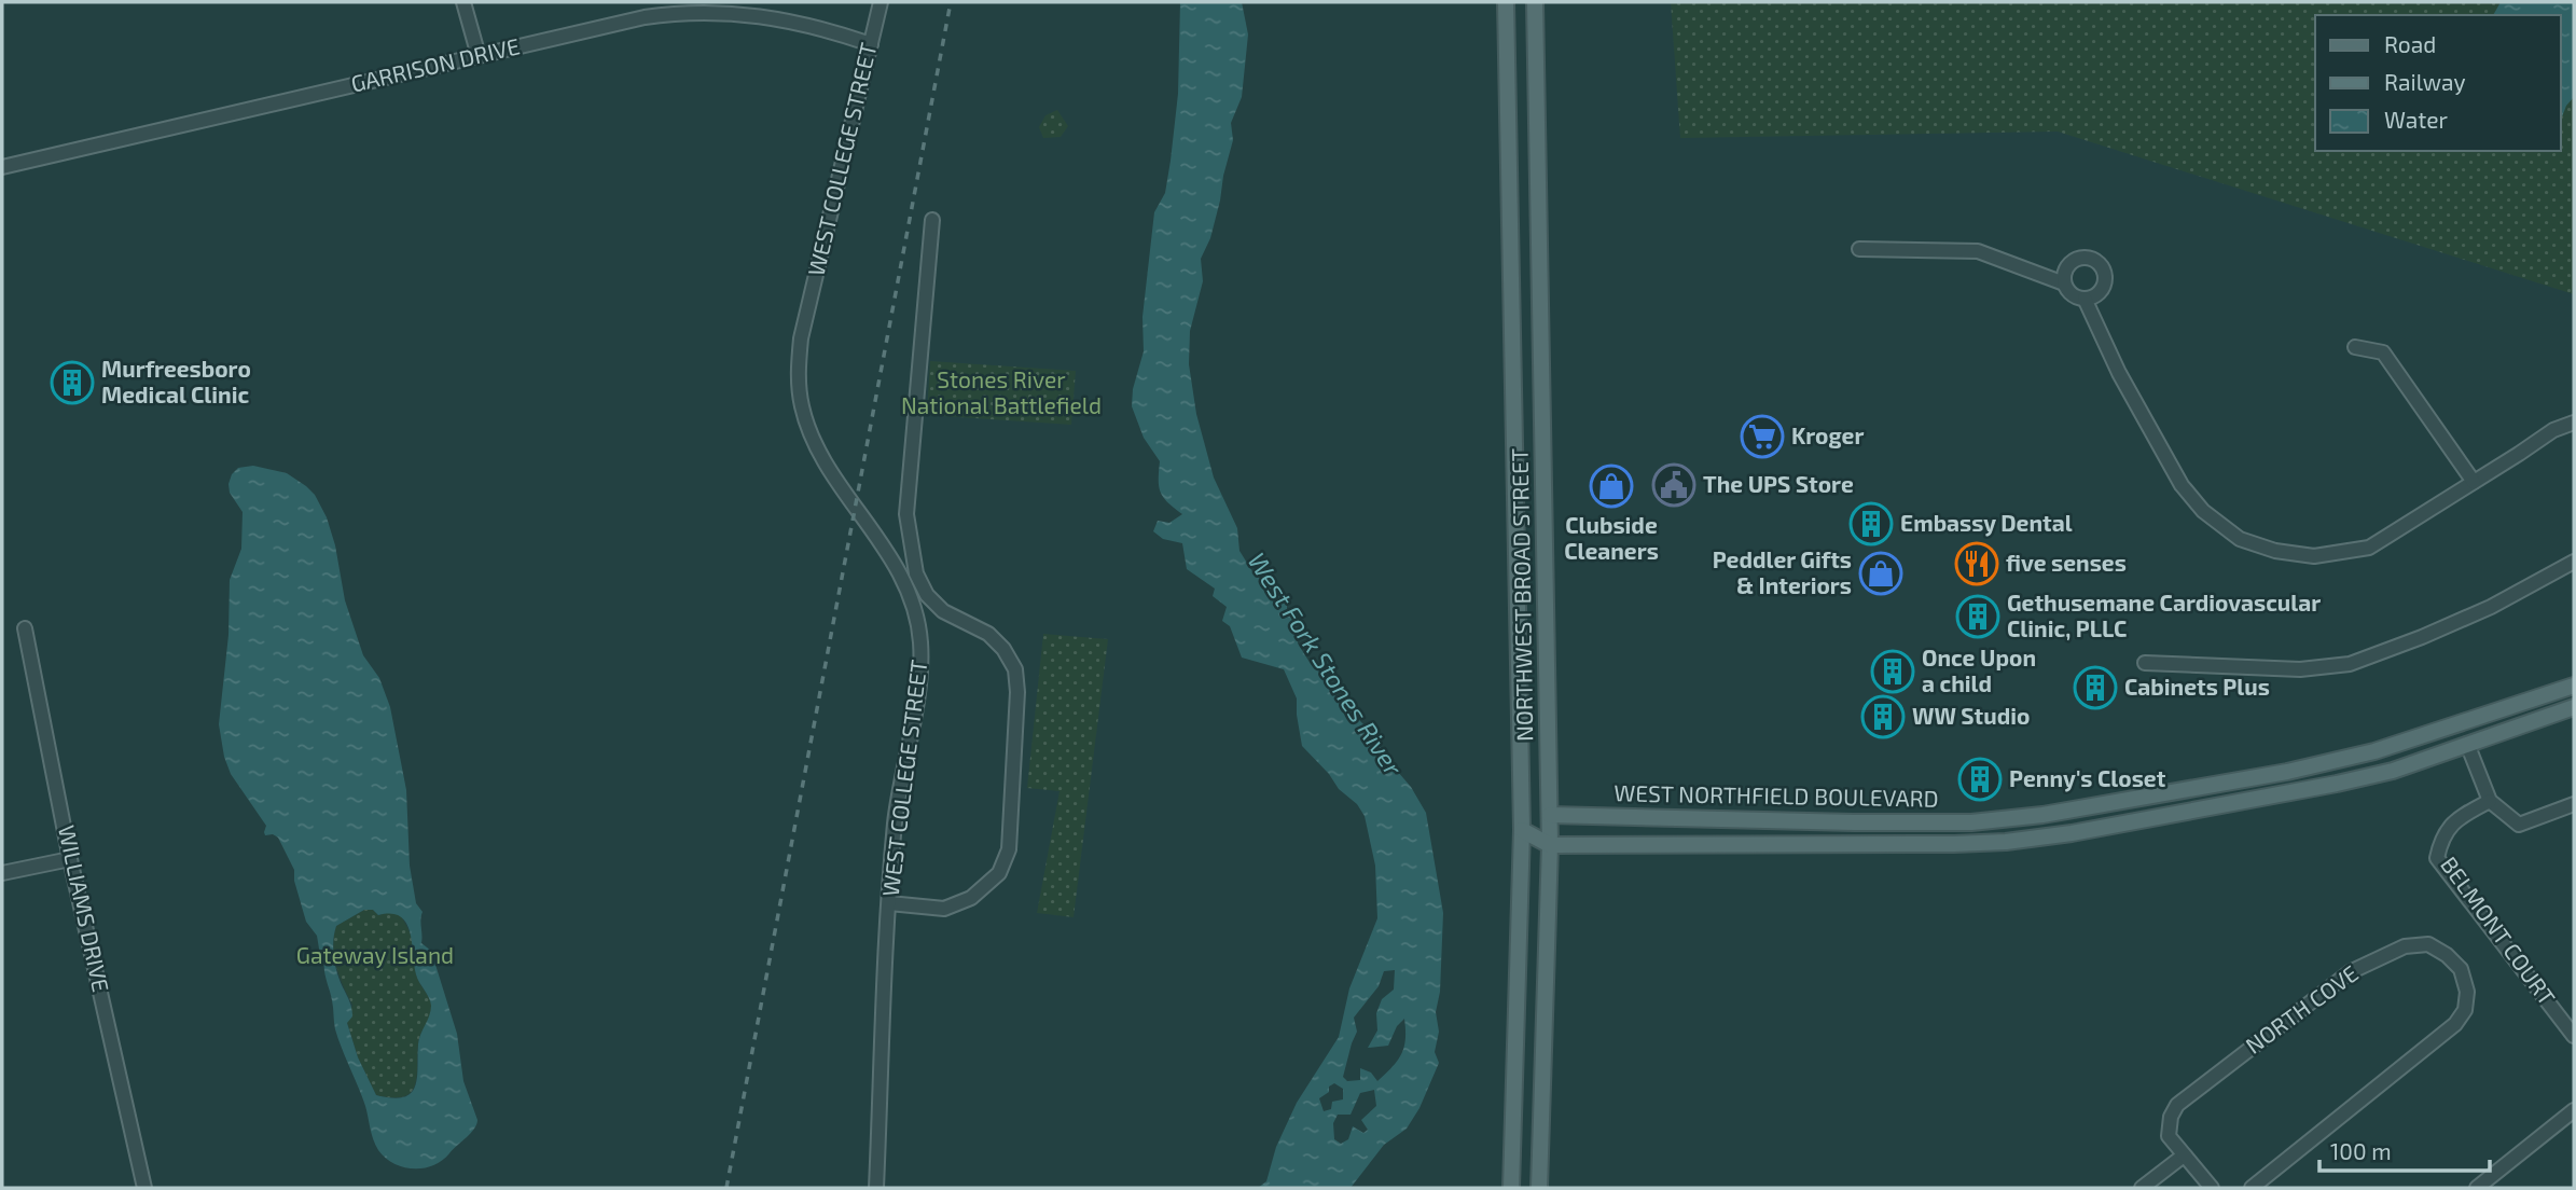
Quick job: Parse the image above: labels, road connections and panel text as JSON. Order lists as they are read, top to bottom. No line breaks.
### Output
{"streets":{"main road":["NORTHWEST BROAD STREET","WEST NORTHFIELD BOULEVARD"],"street":["GARRISON DRIVE","WEST COLLEGE STREET","WILLIAMS DRIVE","BELMONT COURT","NORTH COVE"]},"crossings":[["GARRISON DRIVE","WEST COLLEGE STREET"],["NORTHWEST BROAD STREET","WEST NORTHFIELD BOULEVARD"]],"water":["West Fork Stones River"],"parks":["Stones River National Battlefield","Gateway Island"],"places":{"building":["Murfreesboro Medical Clinic","Embassy Dental","Gethusemane Cardiovascular Clinic, PLLC","Once Upon a child","Cabinets Plus","WW Studio","Penny's Closet"],"supermarket":["Kroger"],"public building":["The UPS Store"],"shop":["Clubside Cleaners","Peddler Gifts & Interiors"],"restaurant":["five senses"]},"legend":["Road","Railway","Water"],"scale_bar":"100 m"}
